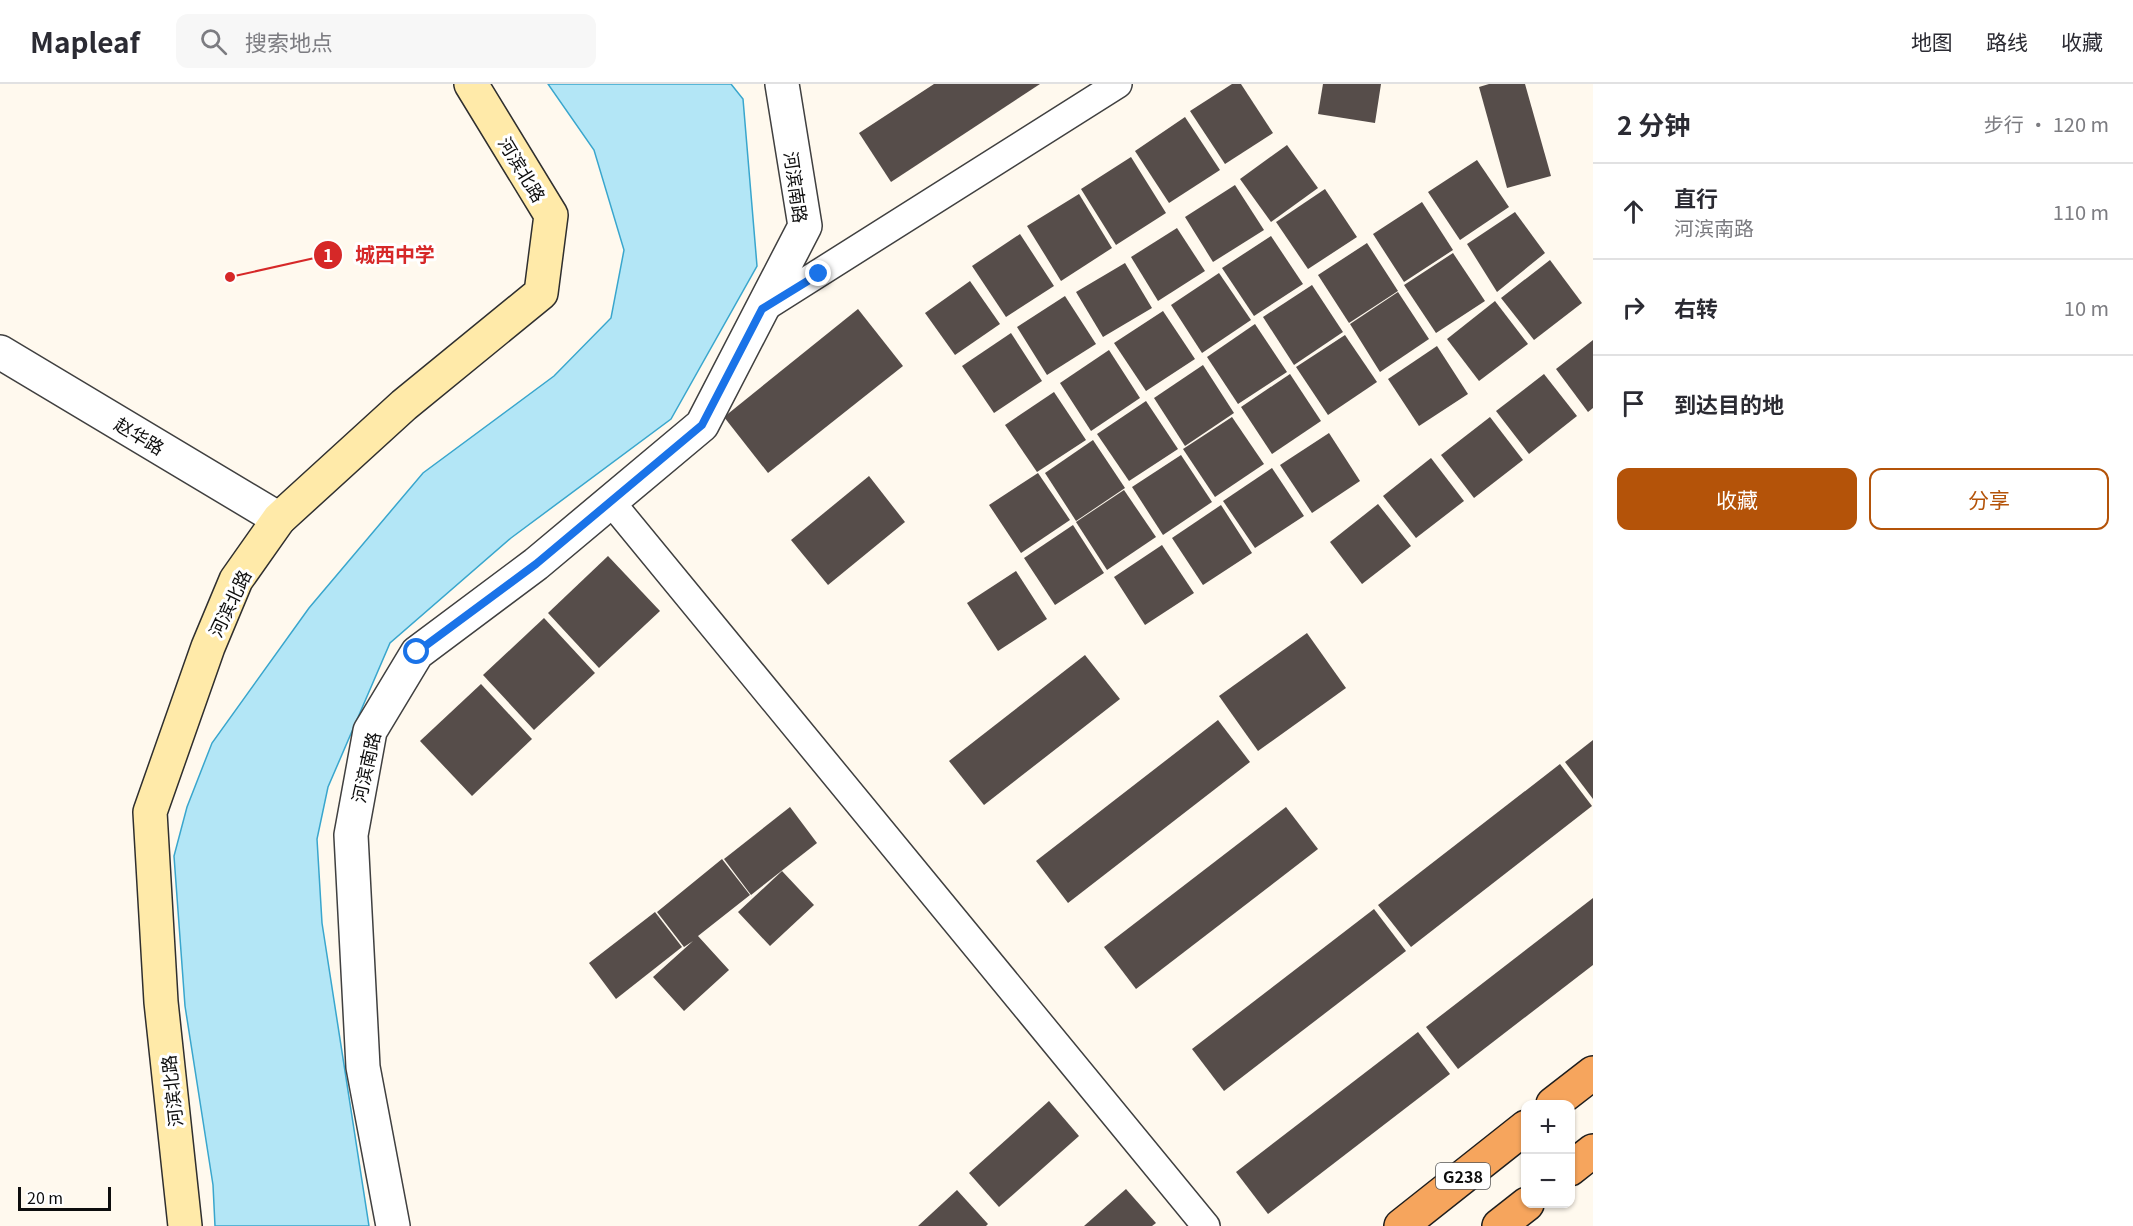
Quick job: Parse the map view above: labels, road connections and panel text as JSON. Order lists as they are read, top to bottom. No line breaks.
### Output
{"streets":{"highway":["G238"],"main road":["河滨北路"],"street":["河滨南路","赵华路"]},"crossings":[["河滨北路","赵华路"]],"places":["城西中学"],"scale_bar":"20 m","page":{"header":"Mapleaf","search":"搜索地点","nav":["地图","路线","收藏"],"heading":["2 分钟","步行 · 120 m"],"list":[["直行","河滨南路","110 m"],["右转","10 m"],"到达目的地"],"buttons":["收藏","分享"],"map_buttons":["+","−"],"scale":"20 m"}}
